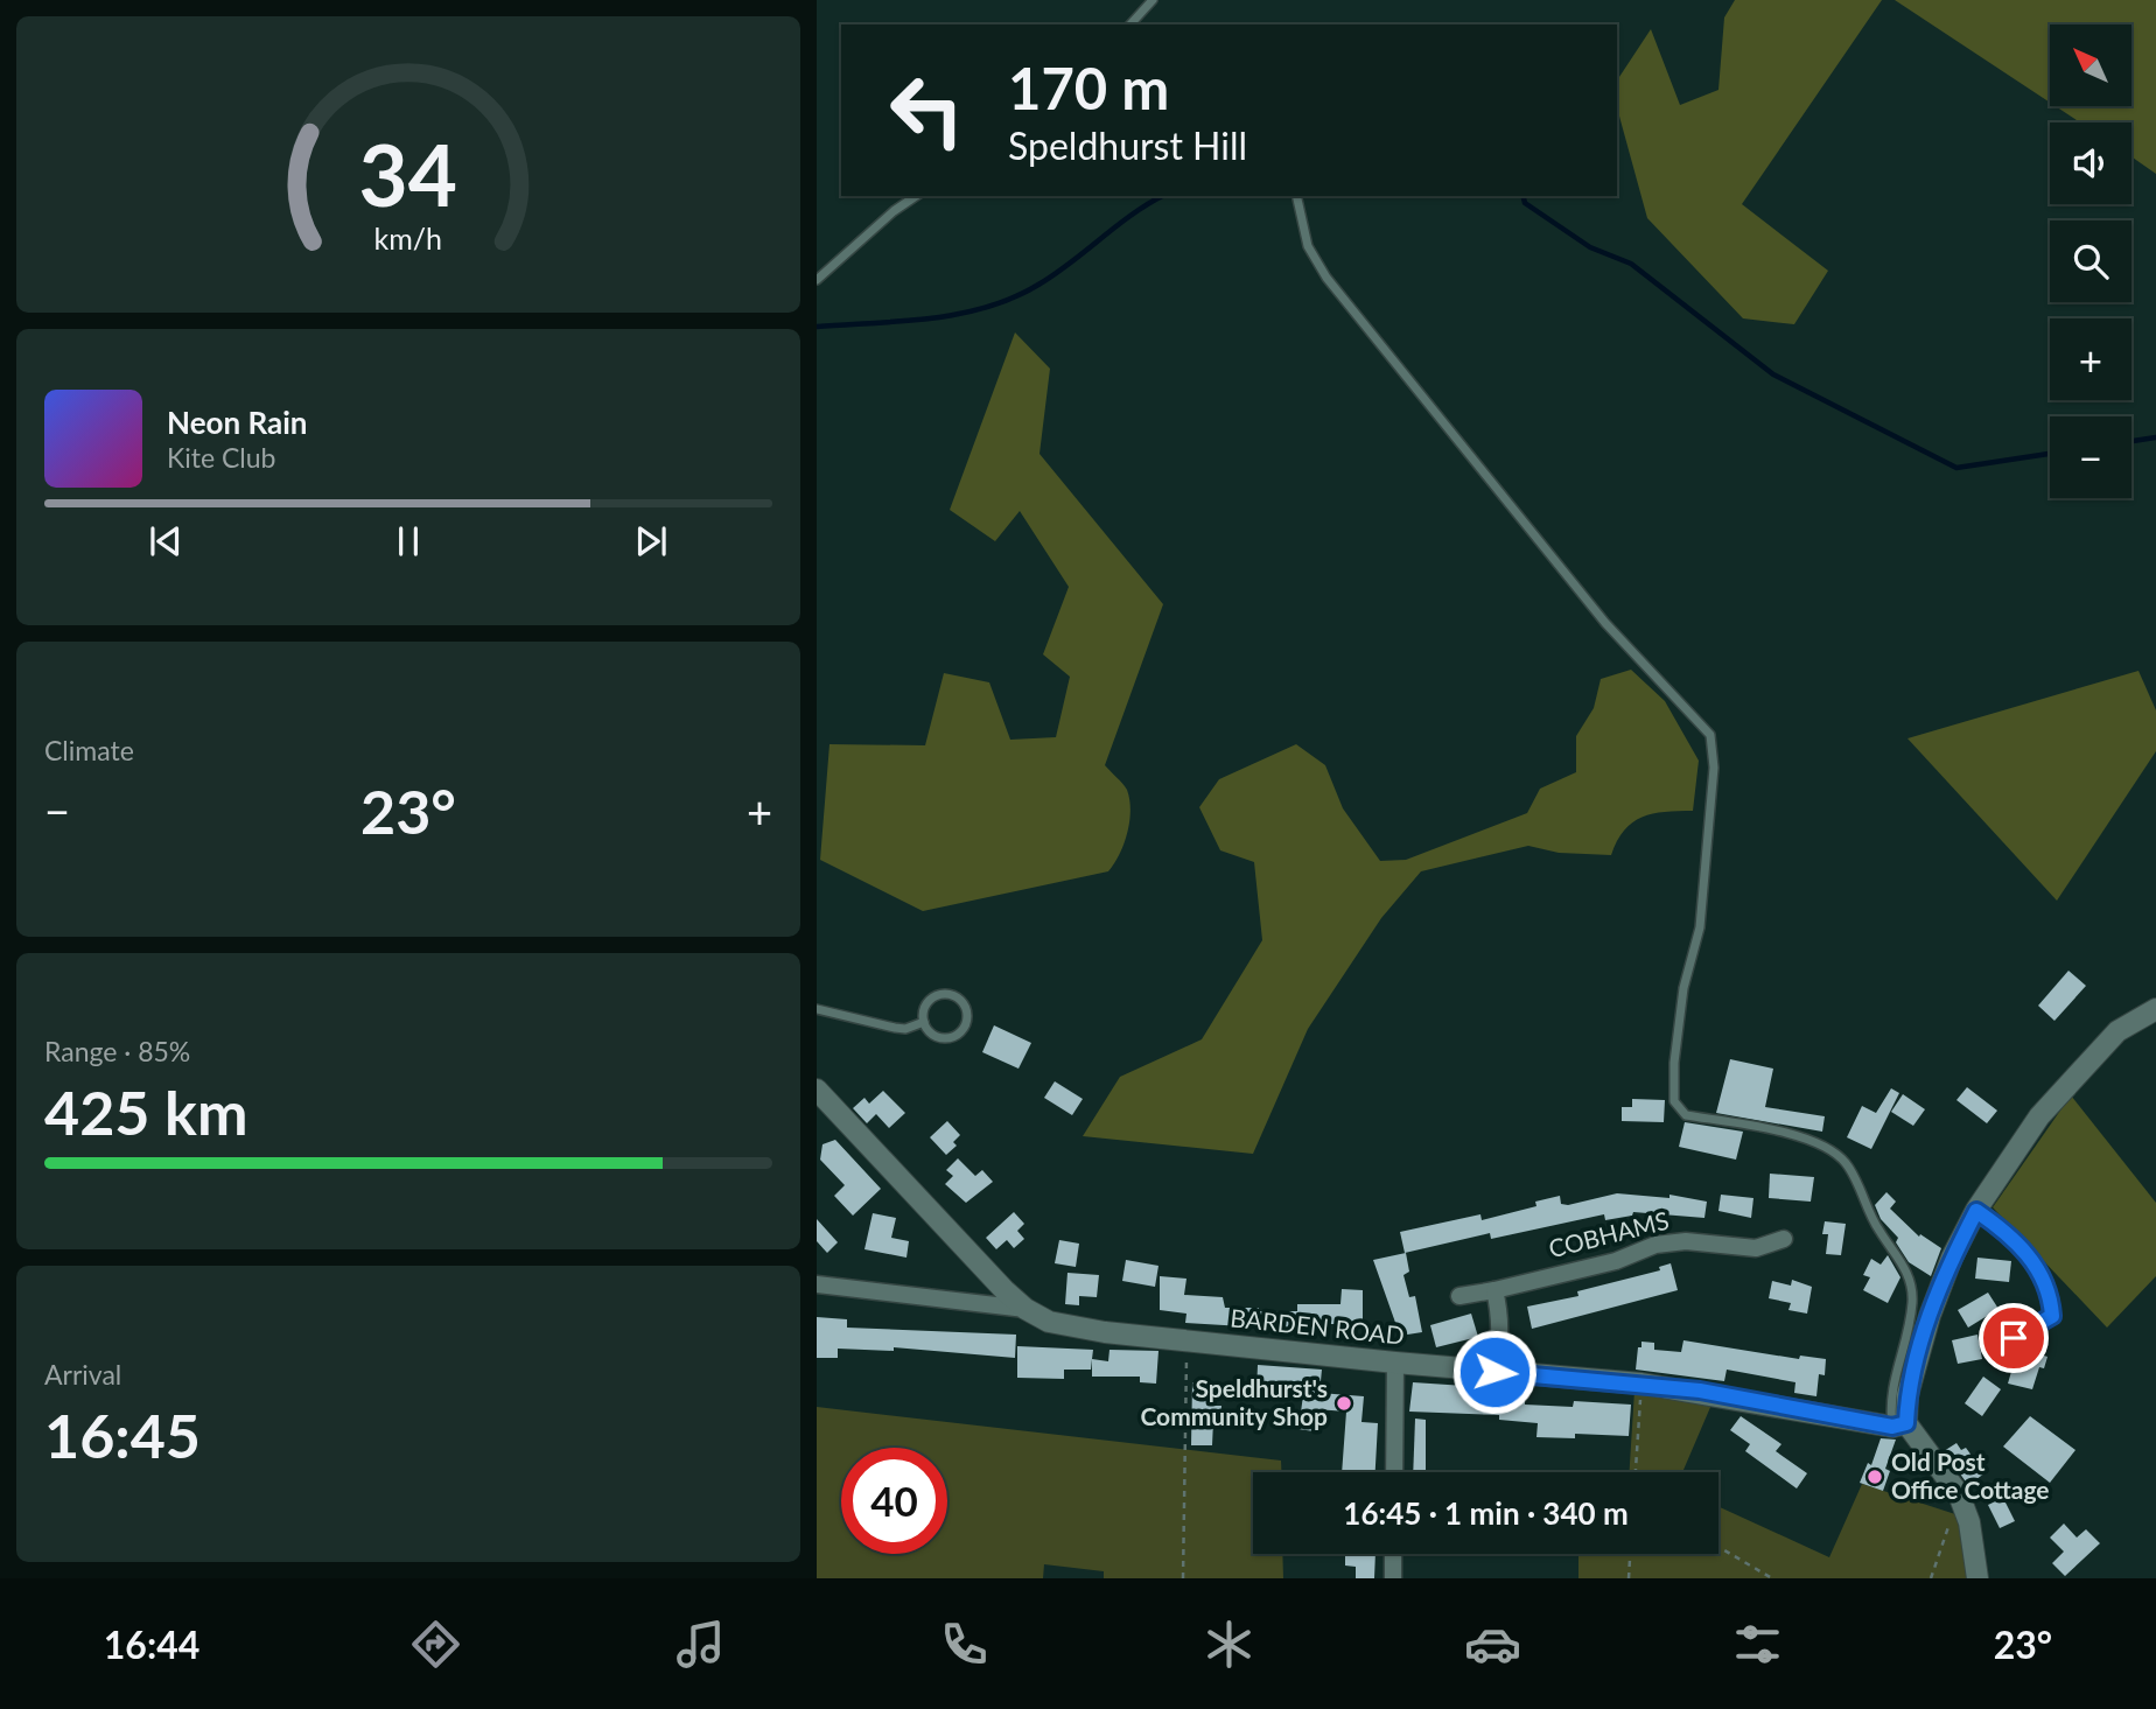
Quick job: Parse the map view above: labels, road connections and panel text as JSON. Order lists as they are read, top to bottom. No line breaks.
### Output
{"streets":{"street":["COBHAMS","BARDEN ROAD"]},"places":["Speldhurst's Community Shop","Old Post Office Cottage"],"north":"top left","page":{"map_buttons":["+","−"],"turn":["170 m","Speldhurst Hill"],"song":["Neon Rain","Kite Club"],"tile":["Climate",["Range · 85%","425 km"],["Arrival","16:45"]],"heat":["−","23°","+"],"limit":"40","trip":"16:45 · 1 min · 340 m","tabs":["16:44","23°"],"gauge":["34","km/h"]}}
